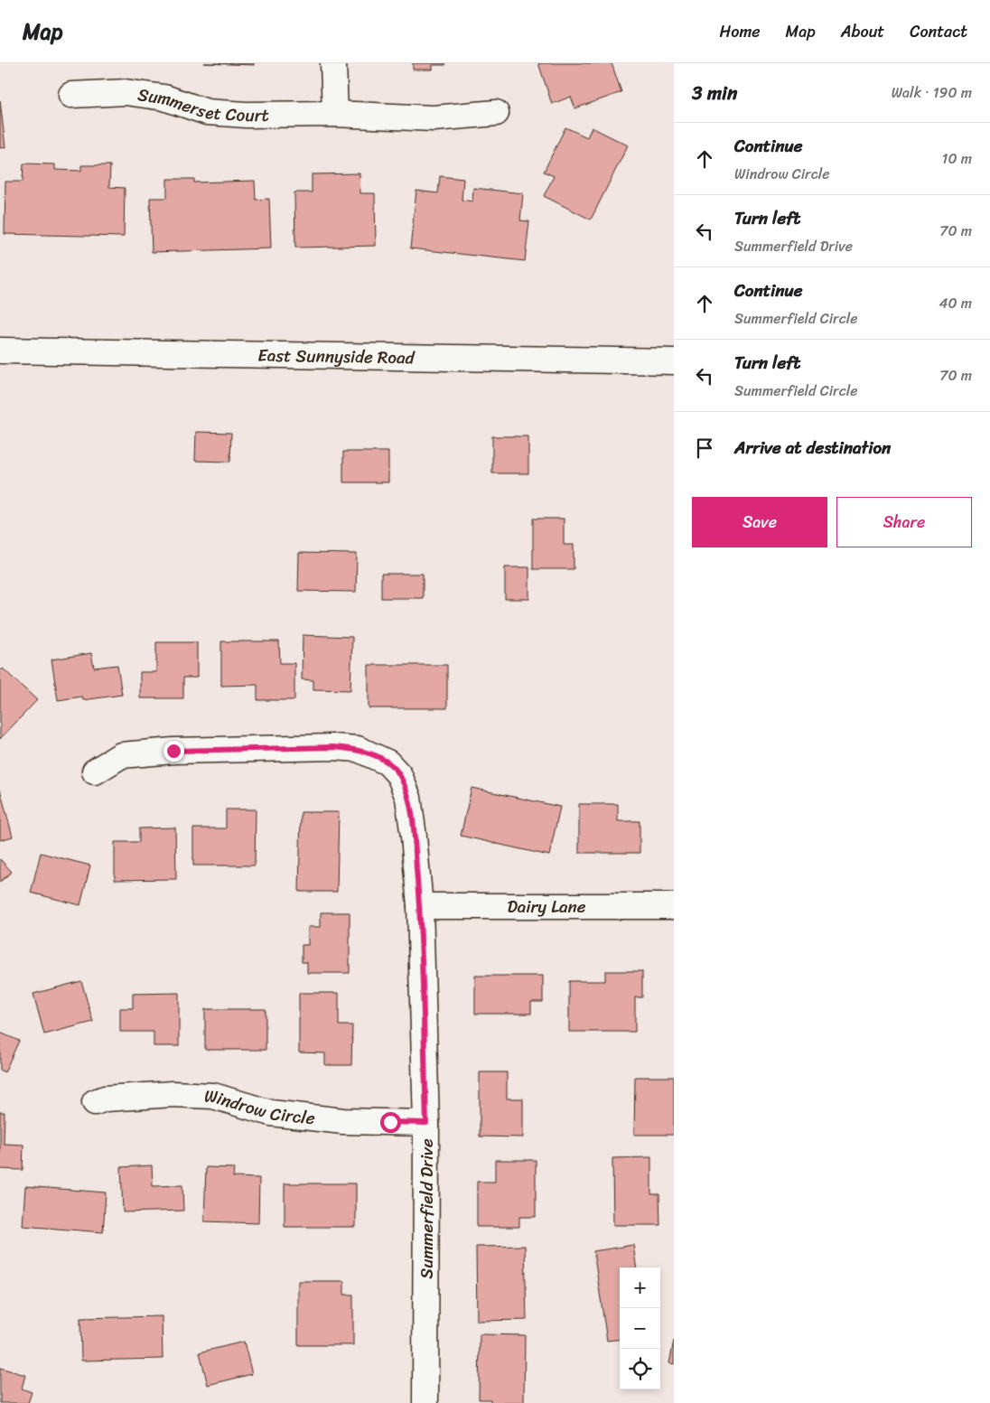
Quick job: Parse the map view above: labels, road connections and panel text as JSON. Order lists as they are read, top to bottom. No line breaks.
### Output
{"streets":{"street":["Summerset Court","East Sunnyside Road","Dairy Lane","Windrow Circle","Summerfield Drive"]},"crossings":[["Dairy Lane","Summerfield Drive"],["Windrow Circle","Summerfield Drive"]],"page":{"header":"Map","nav":["Home","Map","About","Contact"],"heading":["3 min","Walk · 190 m"],"list":[["Continue","Windrow Circle","10 m"],["Turn left","Summerfield Drive","70 m"],["Continue","Summerfield Circle","40 m"],["Turn left","Summerfield Circle","70 m"],"Arrive at destination"],"buttons":["Save","Share"],"map_buttons":["+","−"]}}
